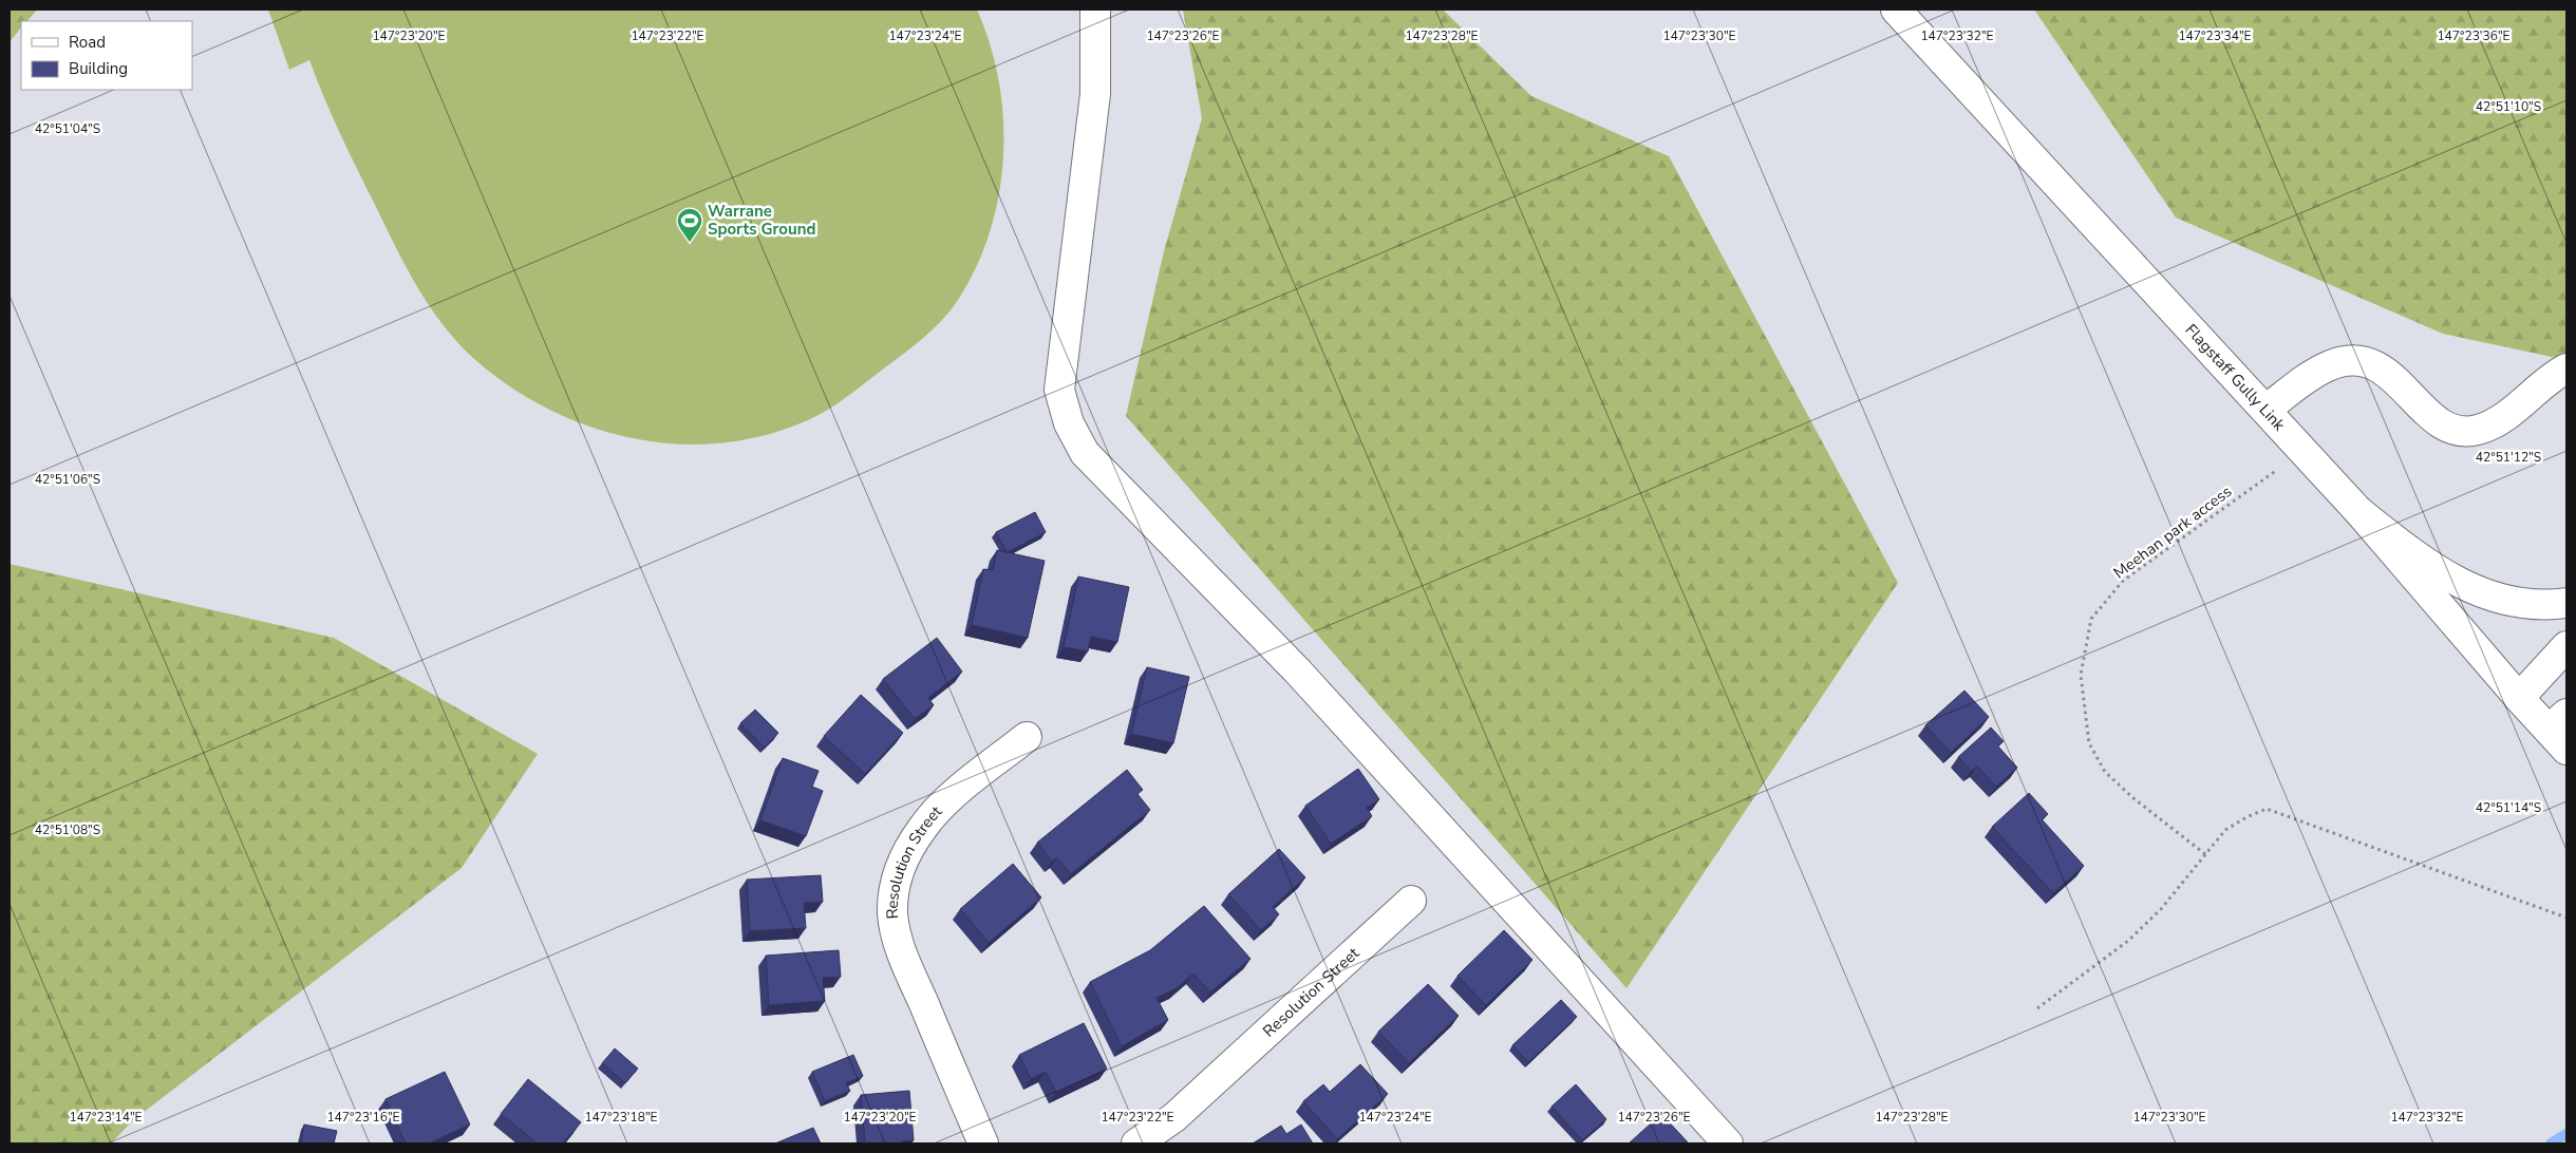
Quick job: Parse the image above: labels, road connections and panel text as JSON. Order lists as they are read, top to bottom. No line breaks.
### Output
{"streets":{"main road":["Flagstaff Gully Link","Resolution Street"],"path":["Meehan park access"]},"crossings":[["Flagstaff Gully Link","Meehan park access"]],"places":{"sports":["Warrane Sports Ground"]},"legend":["Road","Building"],"coordinates":["147°23'20\"E","147°23'22\"E","147°23'24\"E","147°23'26\"E","147°23'28\"E","147°23'30\"E","147°23'32\"E","147°23'34\"E","147°23'36\"E","42°51'10\"S","42°51'04\"S","42°51'12\"S","42°51'06\"S","42°51'14\"S","42°51'08\"S","147°23'14\"E","147°23'16\"E","147°23'18\"E"]}
